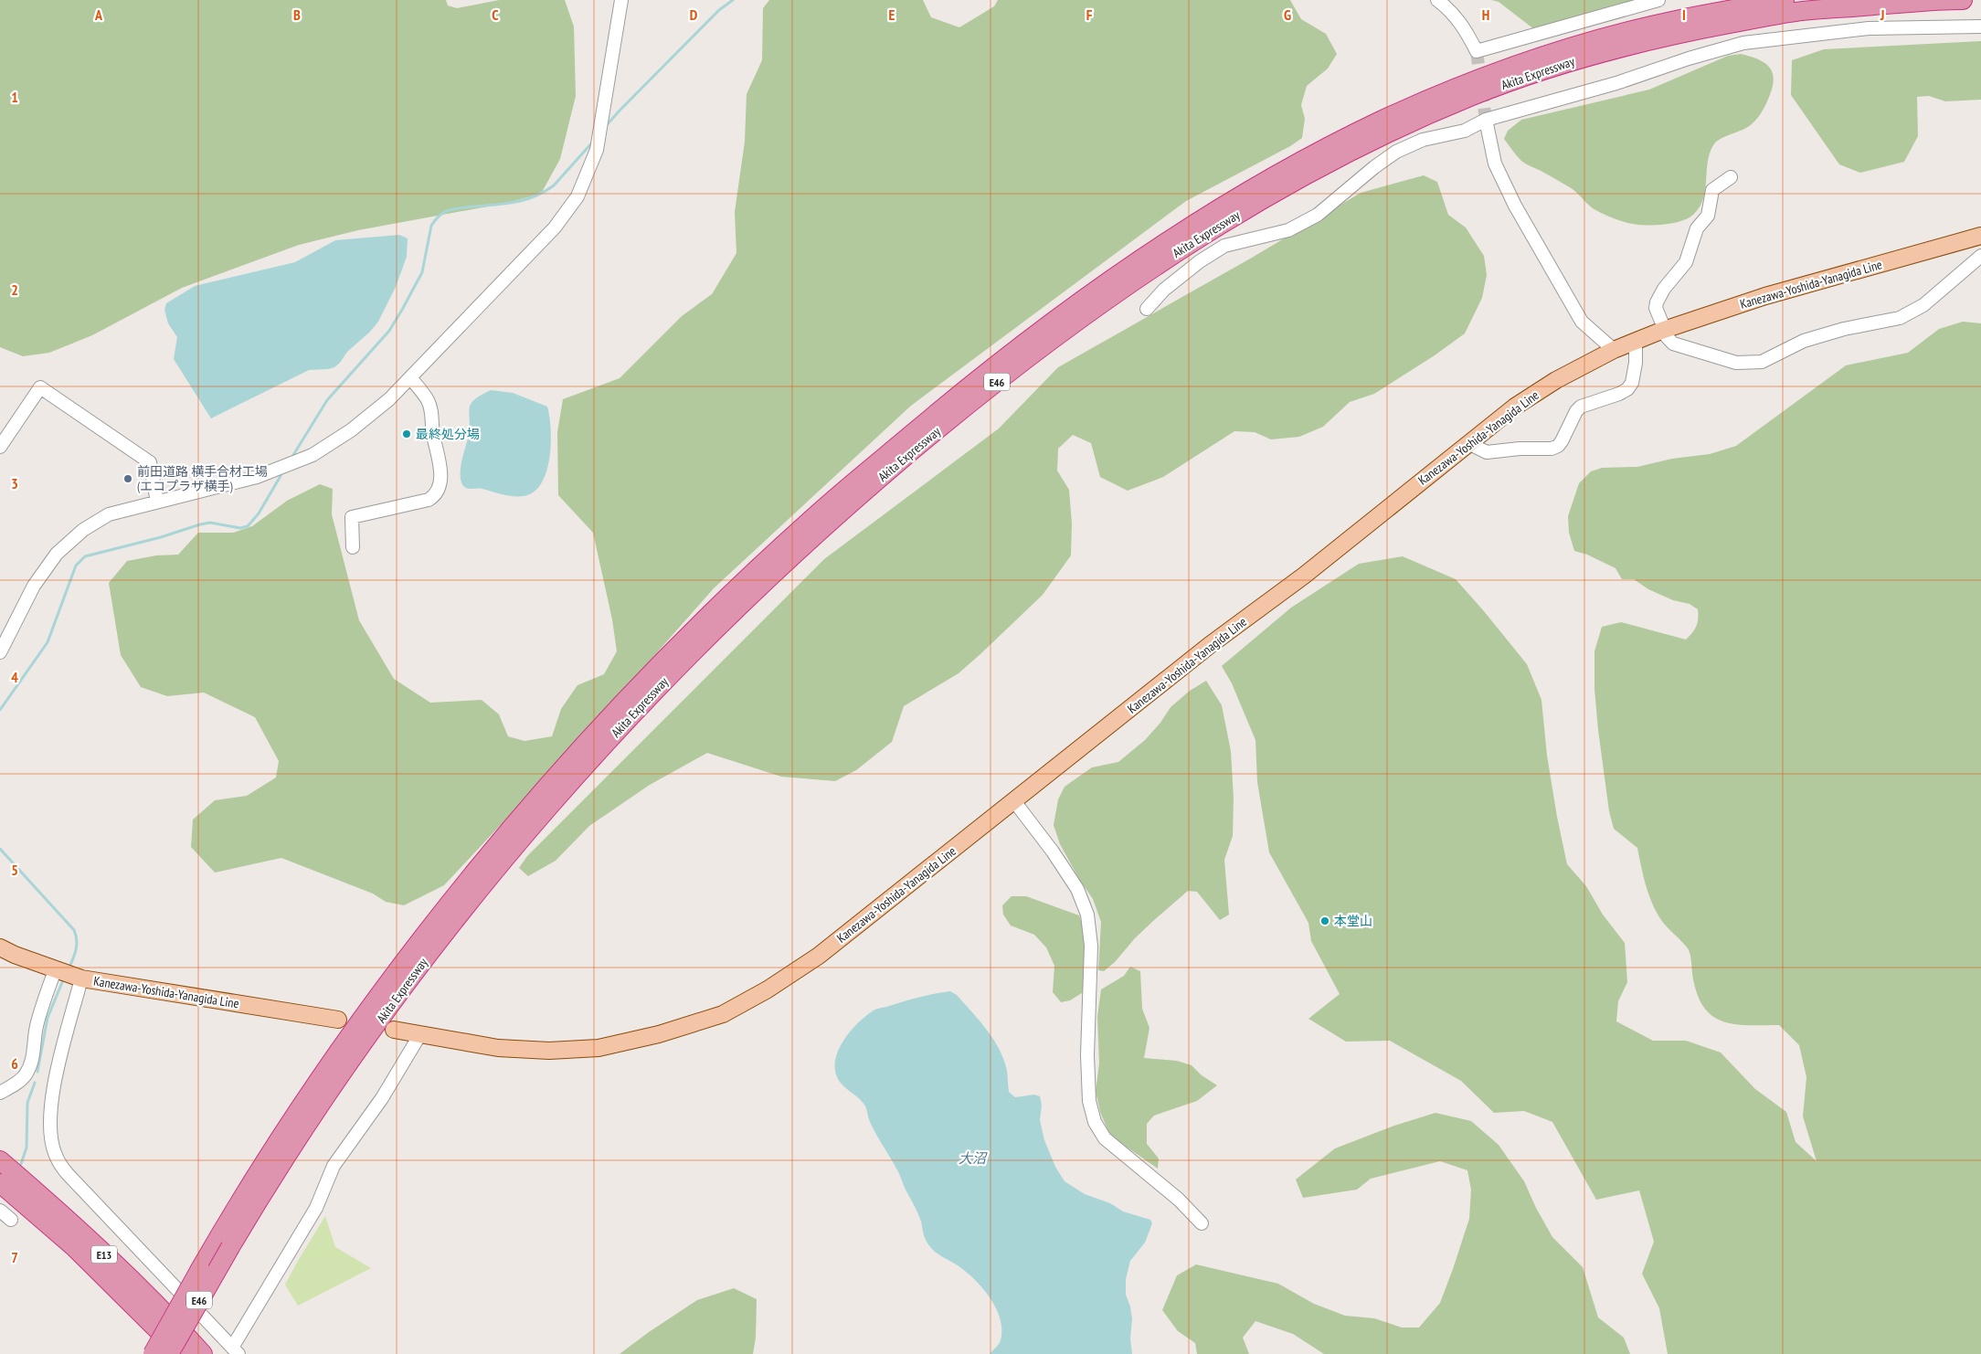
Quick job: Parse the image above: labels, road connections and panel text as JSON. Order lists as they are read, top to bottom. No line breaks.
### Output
{"streets":{"highway":["Akita Expressway","E46","E13"],"main road":["Kanezawa-Yoshida-Yanagida Line"]},"water":["大沼"],"places":["最終処分場","前田道路 横手合材工場 (エコプラザ横手)","本堂山"],"grid":{"columns":["A","B","C","D","E","F","G","H","I","J"],"rows":["1","2","3","4","5","6","7"]}}
